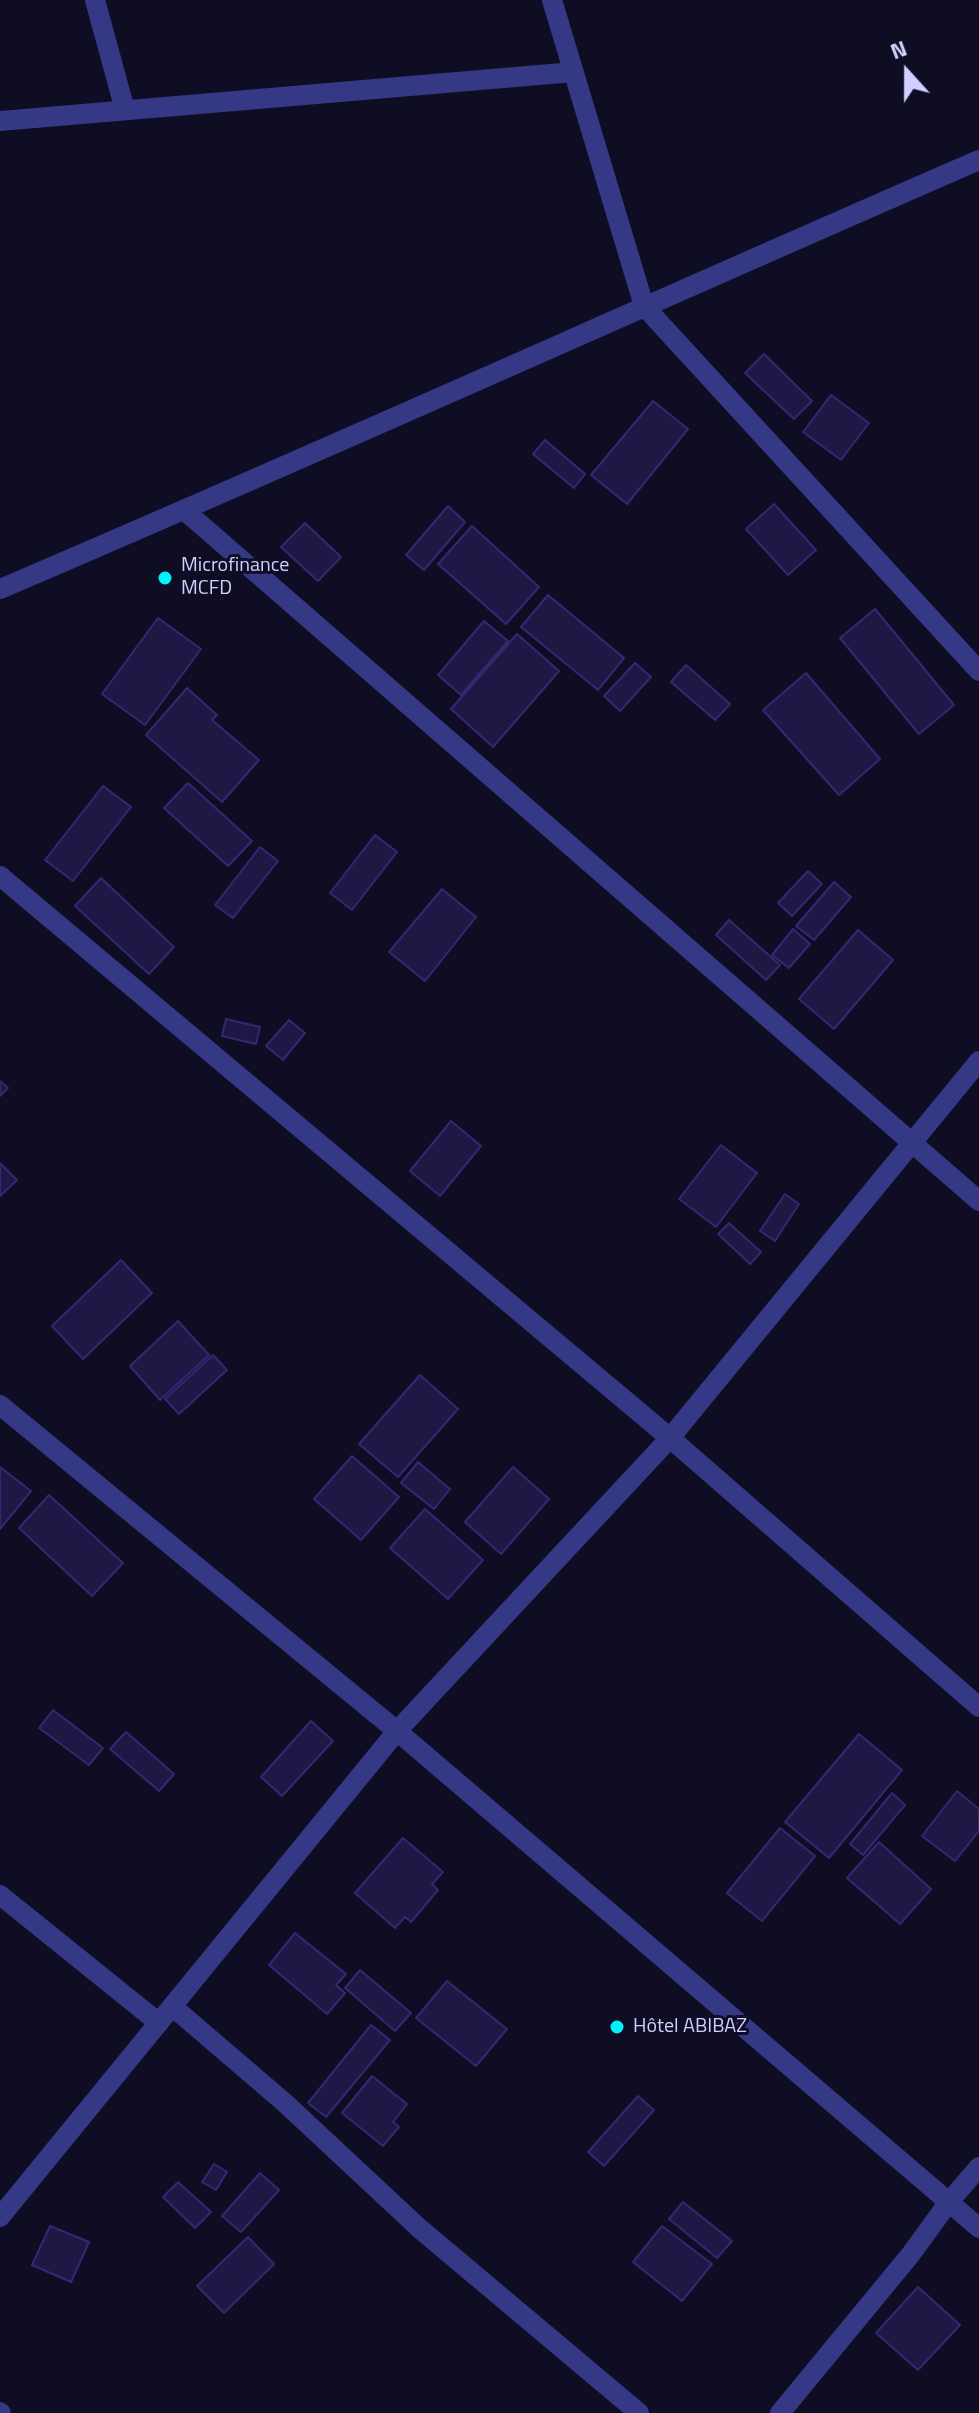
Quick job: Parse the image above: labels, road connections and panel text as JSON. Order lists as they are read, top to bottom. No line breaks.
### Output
{"places":["Microfinance MCFD","Hôtel ABIBAZ"],"north":"top"}
